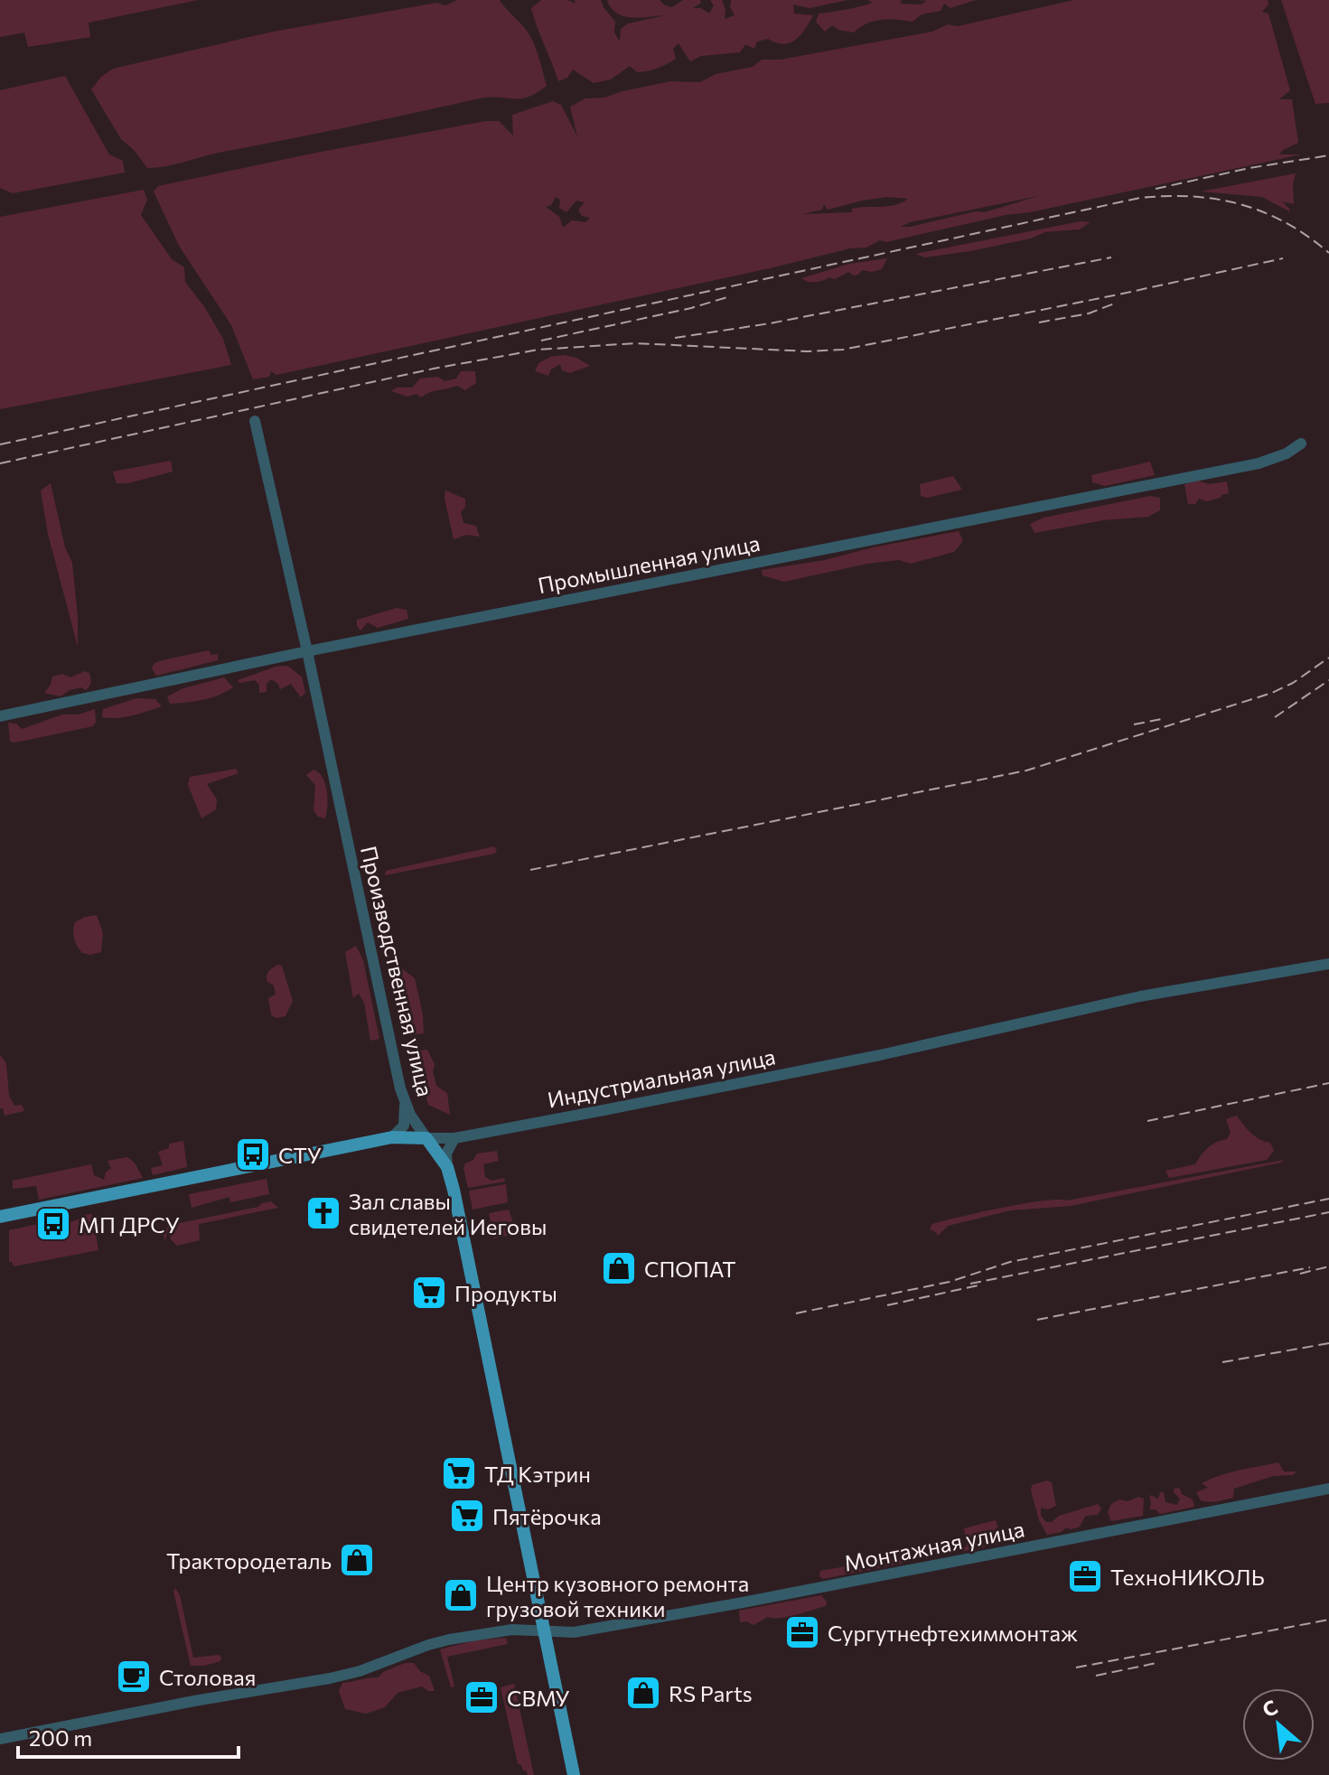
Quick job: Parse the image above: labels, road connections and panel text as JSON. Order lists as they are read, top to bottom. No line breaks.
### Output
{"streets":{"main road":["Производственная улица","Индустриальная улица"],"street":["Промышленная улица","Монтажная улица"]},"crossings":[["Промышленная улица","Производственная улица"],["Производственная улица","Индустриальная улица"],["Производственная улица","Монтажная улица"]],"places":{"bus stop":["СТУ","МП ДРСУ"],"church":["Зал славы свидетелей Иеговы"],"shop":["СПОПАТ","Трактородеталь","Центр кузовного ремонта грузовой техники","RS Parts"],"supermarket":["Продукты","ТД Кэтрин","Пятёрочка"],"office":["ТехноНИКОЛЬ","Сургутнефтехиммонтаж","СВМУ"],"cafe":["Столовая"]},"scale_bar":"200 m","north":"top left"}
